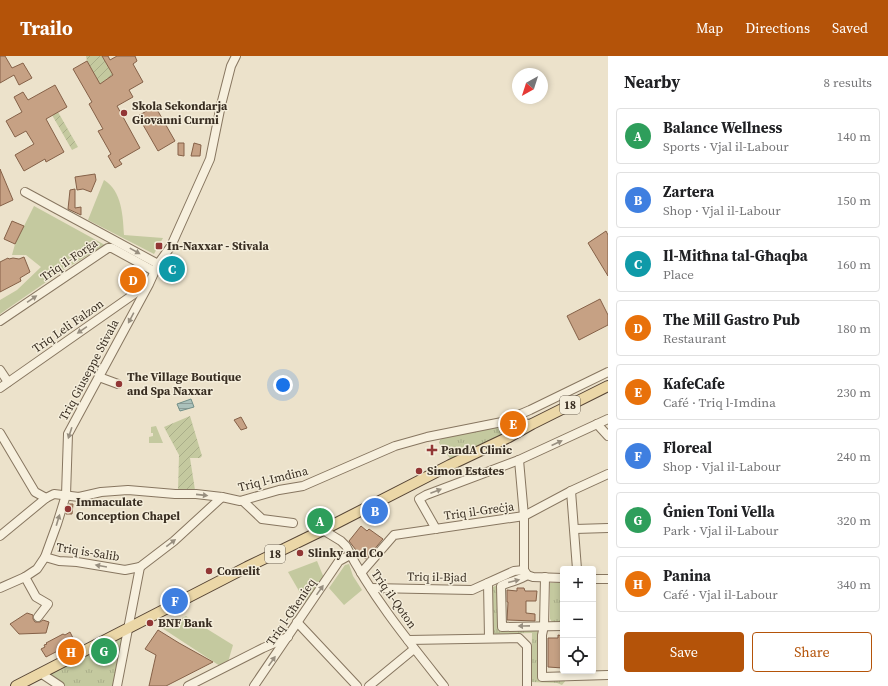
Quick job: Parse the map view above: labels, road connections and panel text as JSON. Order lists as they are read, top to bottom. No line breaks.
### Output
{"streets":{"main road":["18"],"street":["Triq il-Forġa","Triq Leli Falzon","Triq Giuseppe Stivala","Triq l-Imdina","Triq il-Greċja","Triq is-Salib","Triq il-Bjad","Triq il-Qoton","Triq l-Għenieq"]},"crossings":[["Triq il-Forġa","Triq Giuseppe Stivala"],["Triq Leli Falzon","Triq Giuseppe Stivala"],["Triq Giuseppe Stivala","Triq l-Imdina"],["Triq Giuseppe Stivala","Triq is-Salib"],["18","Triq l-Imdina"],["18","Triq il-Qoton"],["Triq il-Greċja","Triq il-Qoton"],["Triq il-Bjad","Triq il-Qoton"],["Triq il-Qoton","Triq l-Għenieq"]],"one_way":["Triq il-Forġa","Triq Leli Falzon","Triq is-Salib","Triq l-Għenieq"],"places":{"other":["Skola Sekondarja Giovanni Curmi","The Village Boutique and Spa Naxxar","Simon Estates","Immaculate Conception Chapel","Slinky and Co","Comelit","BNF Bank"],"transit":["In-Naxxar - Stivala"],"health":["PandA Clinic"]},"north":"bottom left","page":{"header":"Trailo","nav":["Map","Directions","Saved"],"heading":["Nearby","8 results"],"list":[{"mark":"A","name":"Balance Wellness","note":"Sports · Vjal il-Labour","value":"140 m"},{"mark":"B","name":"Zartera","note":"Shop · Vjal il-Labour","value":"150 m"},{"mark":"C","name":"Il-Mitħna tal-Għaqba","note":"Place","value":"160 m"},{"mark":"D","name":"The Mill Gastro Pub","note":"Restaurant","value":"180 m"},{"mark":"E","name":"KafeCafe","note":"Café · Triq l-Imdina","value":"230 m"},{"mark":"F","name":"Floreal","note":"Shop · Vjal il-Labour","value":"240 m"},{"mark":"G","name":"Ġnien Toni Vella","note":"Park · Vjal il-Labour","value":"320 m"},{"mark":"H","name":"Panina","note":"Café · Vjal il-Labour","value":"340 m"}],"pins":["C","D","E","B","A","F","G","H"],"map_buttons":["+","−"],"buttons":["Save","Share"]}}
